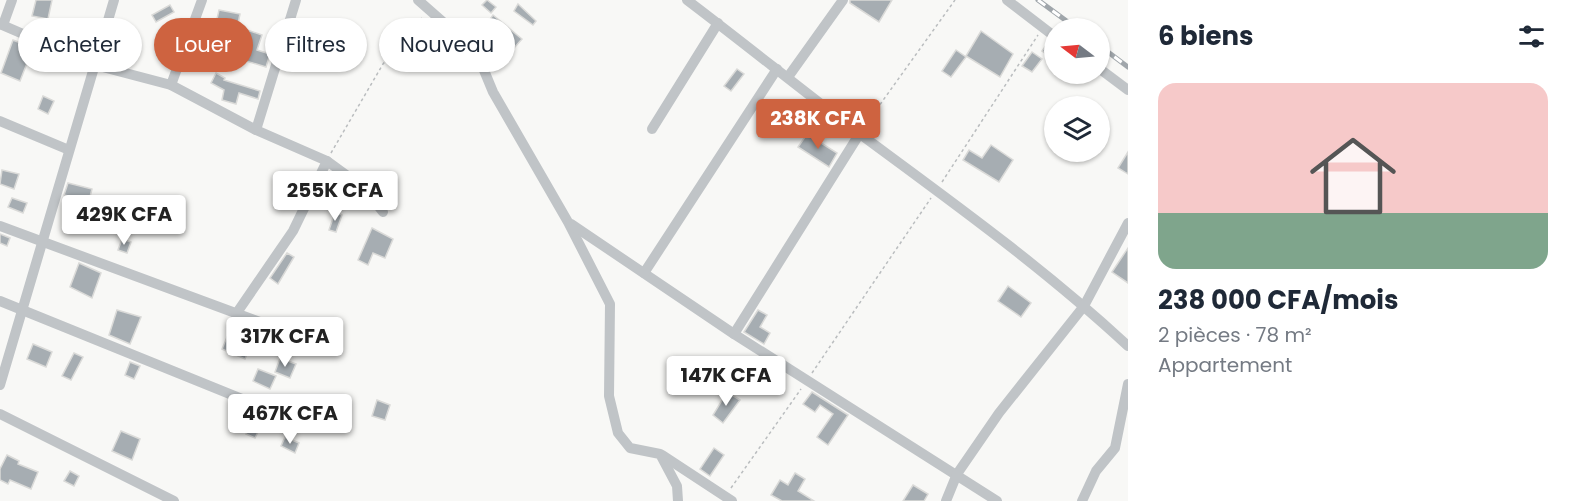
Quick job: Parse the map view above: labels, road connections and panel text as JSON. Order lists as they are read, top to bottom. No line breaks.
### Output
{"north":"left","page":{"heading":"6 biens","chip":["Acheter","Louer","Filtres","Nouveau"],"list":[{"name":"238 000 CFA/mois","note":"2 pièces · 78 m² · Appartement"}],"price":["238K CFA","255K CFA","429K CFA","317K CFA","147K CFA","467K CFA"]}}
